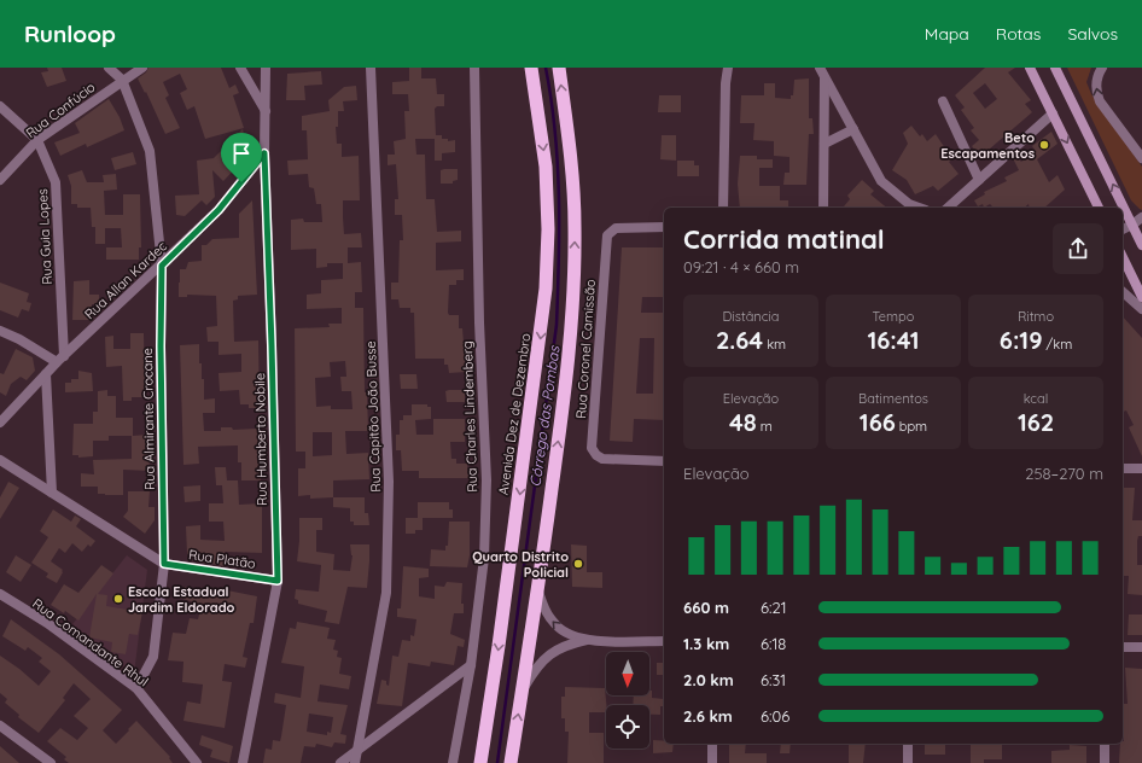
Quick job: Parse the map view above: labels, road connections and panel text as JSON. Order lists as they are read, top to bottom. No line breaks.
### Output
{"streets":{"highway":["Avenida Dez de Dezembro"],"street":["Rua Confúcio","Rua Guia Lopes","Rua Allan Kardec","Rua Coronel Camissão","Rua Capitão João Busse","Rua Charles Lindemberg","Rua Almirante Crocane","Rua Humberto Nobile","Rua Platão","Rua Comandante Rhul"]},"crossings":[["Rua Confúcio","Rua Guia Lopes"],["Rua Confúcio","Rua Almirante Crocane"],["Rua Guia Lopes","Rua Allan Kardec"],["Rua Allan Kardec","Rua Almirante Crocane"],["Rua Allan Kardec","Rua Humberto Nobile"],["Rua Almirante Crocane","Rua Platão"],["Rua Almirante Crocane","Rua Comandante Rhul"],["Rua Humberto Nobile","Rua Platão"]],"water":["Córrego das Pombas"],"places":["Beto Escapamentos","Quarto Distrito Policial","Escola Estadual Jardim Eldorado"],"north":"bottom","page":{"header":"Runloop","nav":["Mapa","Rotas","Salvos"],"heading":["Corrida matinal","09:21 · 4 × 660 m"],"stats":[["Distância","2.64 km"],["Tempo","16:41"],["Ritmo","6:19 /km"],["Elevação","48 m"],["Batimentos","166 bpm"],["kcal","162"]],"chart":["Elevação","258–270 m"],"list":[{"name":"660 m","note":"6:21"},{"name":"1.3 km","note":"6:18"},{"name":"2.0 km","note":"6:31"},{"name":"2.6 km","note":"6:06"}]}}
